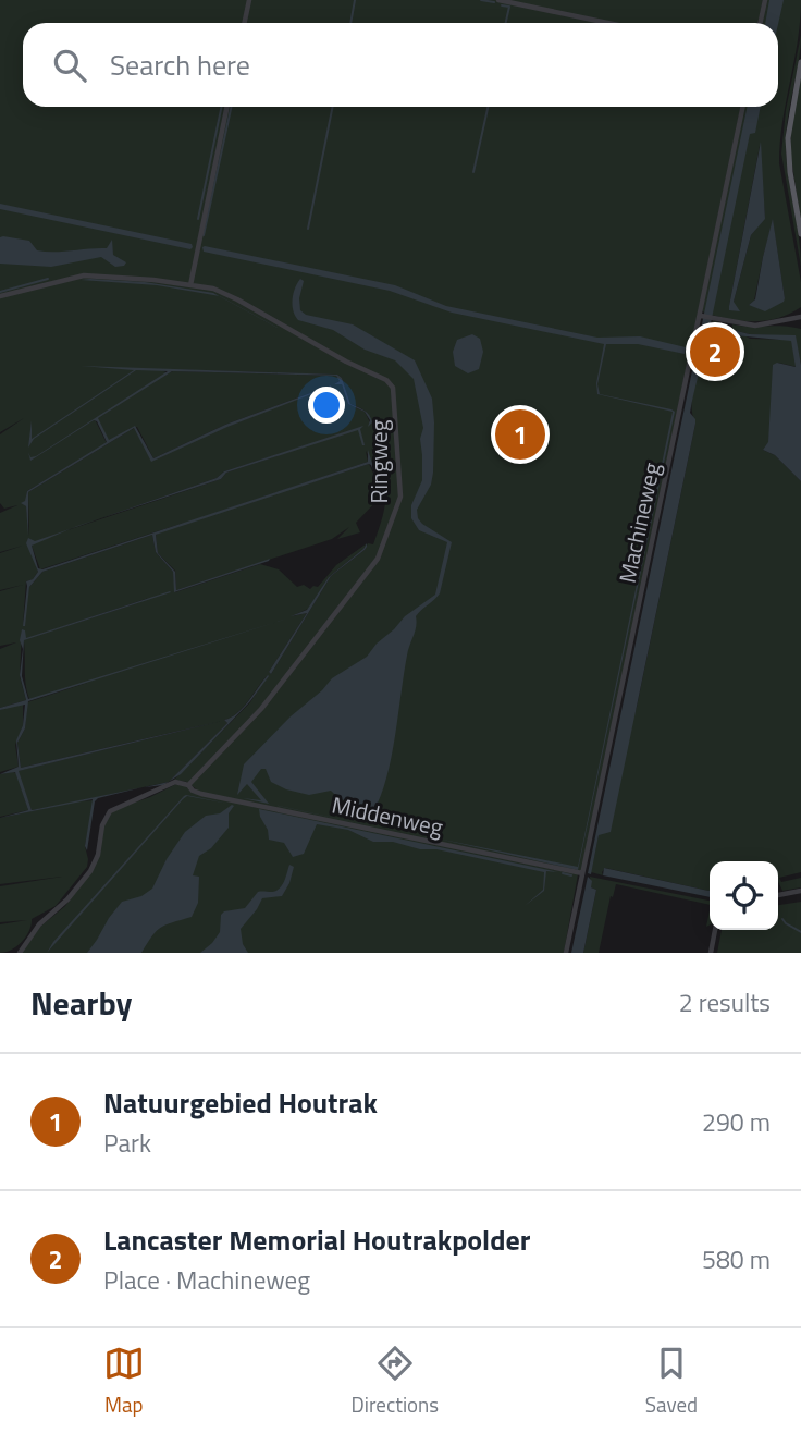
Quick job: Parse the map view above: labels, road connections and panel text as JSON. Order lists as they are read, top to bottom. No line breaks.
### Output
{"streets":{"street":["Ringweg","Machineweg","Middenweg"]},"crossings":[["Ringweg","Middenweg"],["Machineweg","Middenweg"]],"page":{"search":"Search here","pins":["2","1"],"heading":["Nearby","2 results"],"list":[{"mark":"1","name":"Natuurgebied Houtrak","note":"Park","value":"290 m"},{"mark":"2","name":"Lancaster Memorial Houtrakpolder","note":"Place · Machineweg","value":"580 m"}],"nav":["Map","Directions","Saved"]}}
